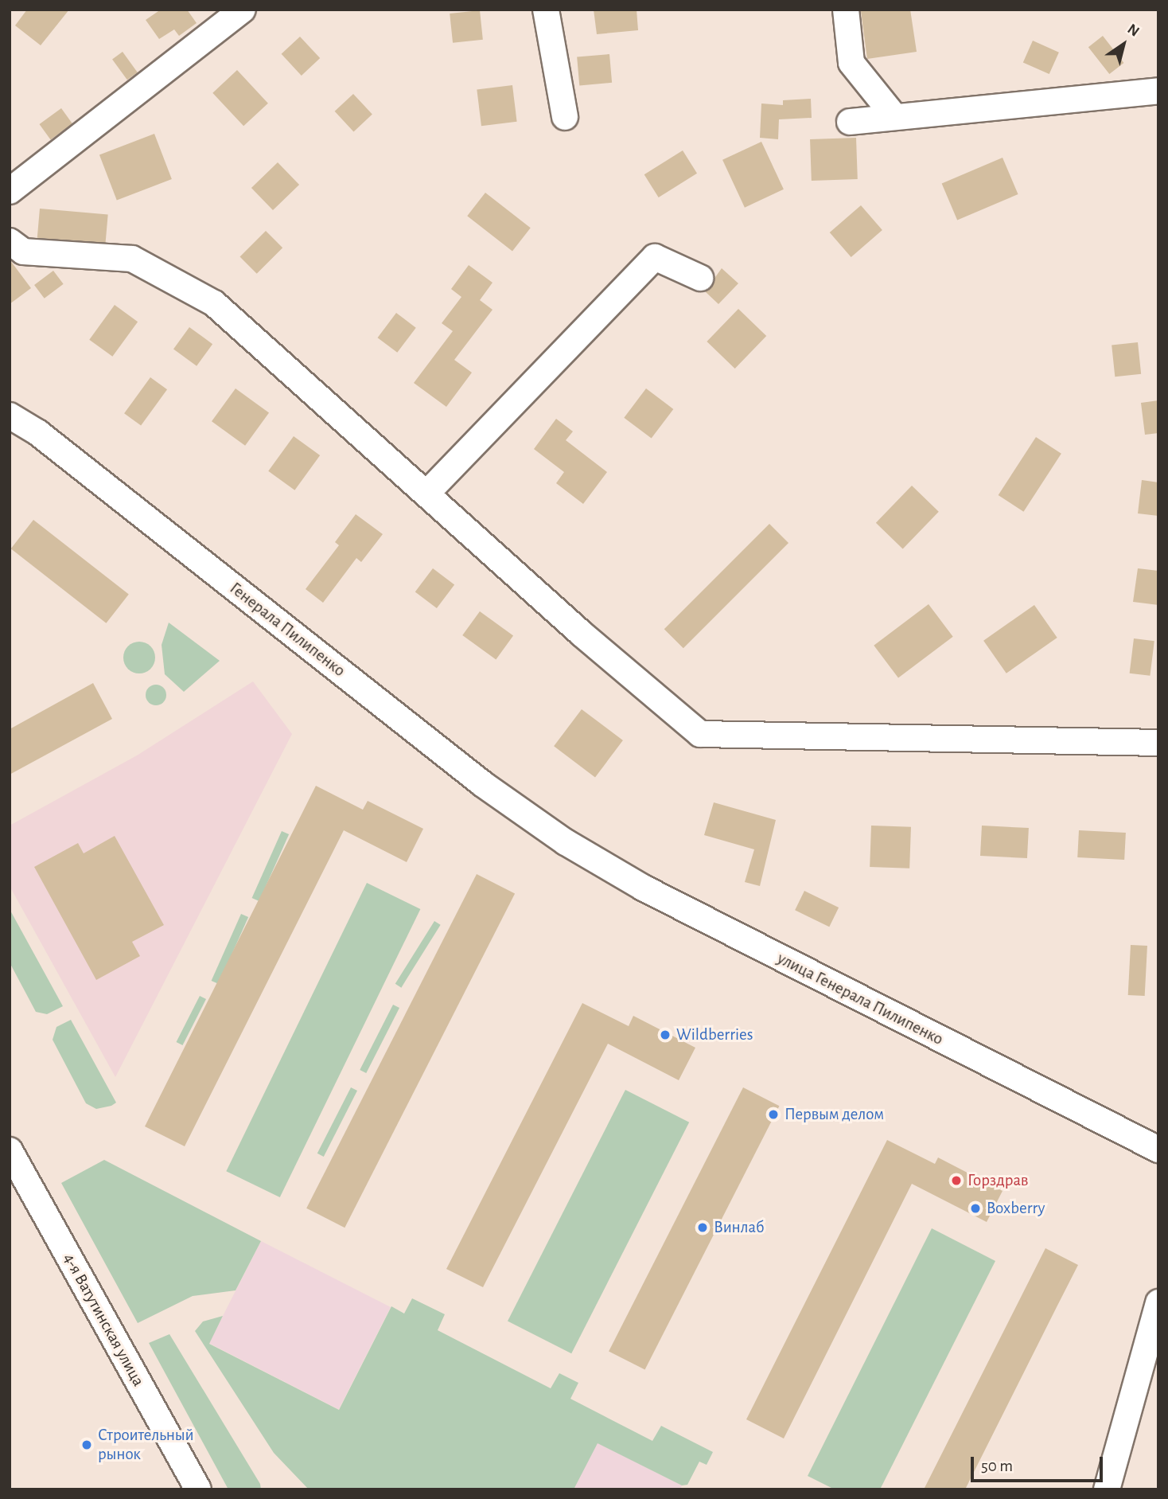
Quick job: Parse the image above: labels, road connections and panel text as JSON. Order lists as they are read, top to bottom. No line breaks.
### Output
{"streets":{"street":["Генерала Пилипенко","улица Генерала Пилипенко","4-я Ватутинская улица"]},"crossings":[["Генерала Пилипенко","улица Генерала Пилипенко"]],"places":["Wildberries","Первым делом","Горздрав","Boxberry","Винлаб","Строительный рынок"],"scale_bar":"50 m","north":"top right"}
